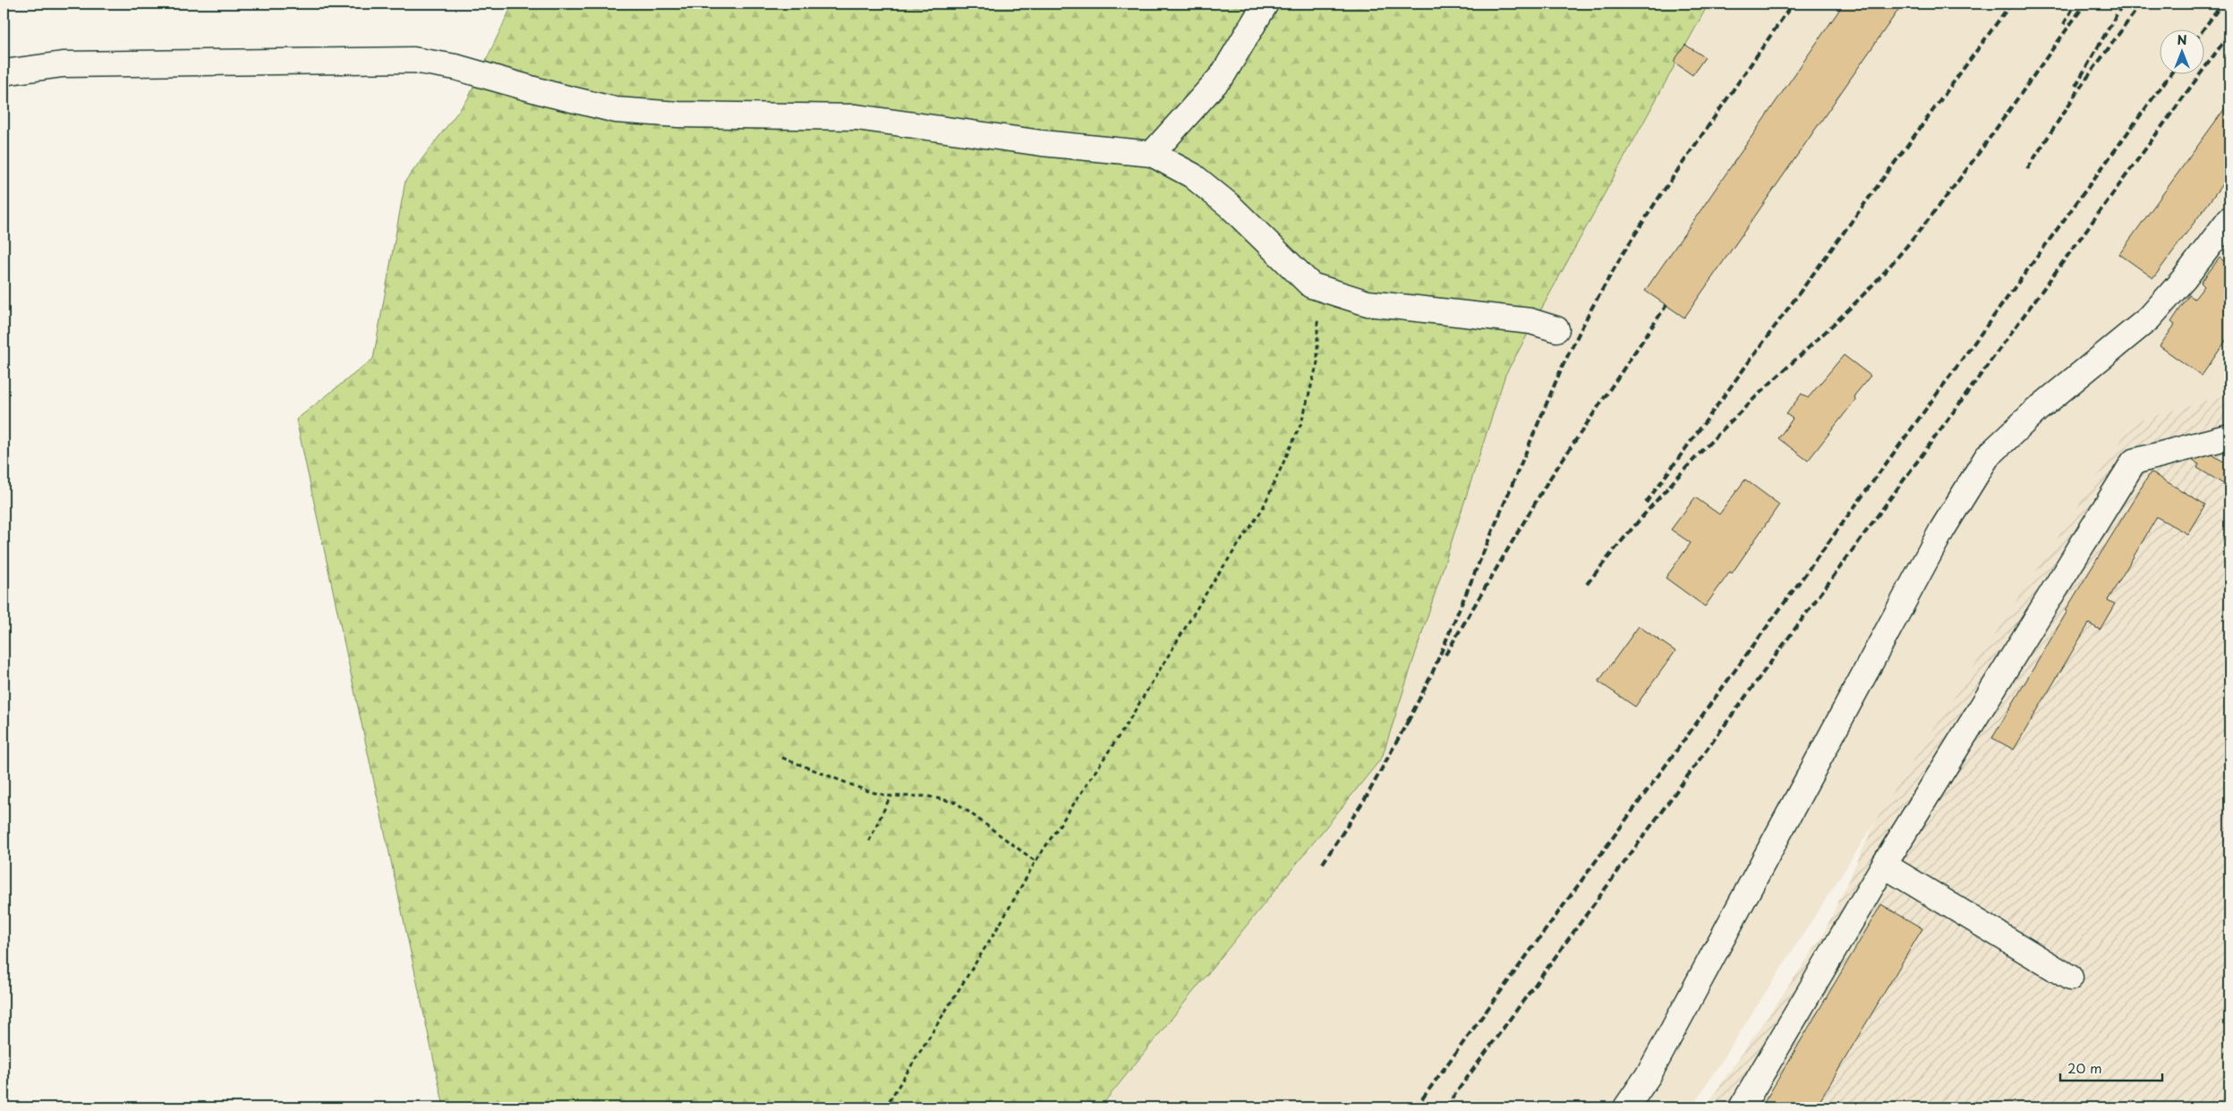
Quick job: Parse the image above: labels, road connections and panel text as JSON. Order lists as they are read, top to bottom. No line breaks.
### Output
{"scale_bar":"20 m","north":"top"}
